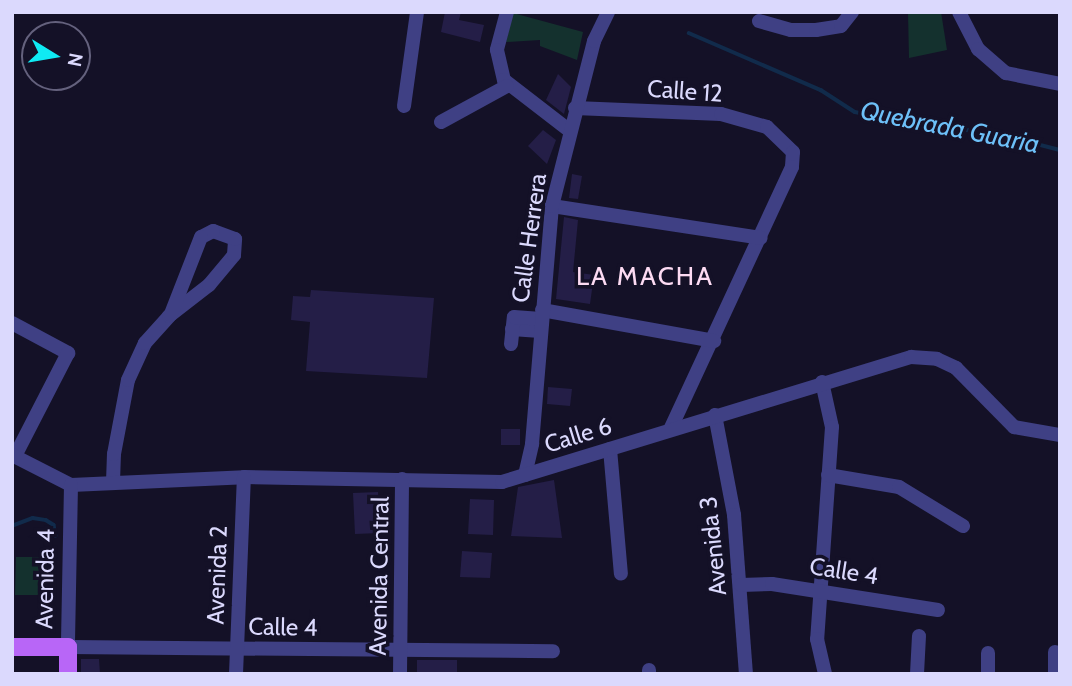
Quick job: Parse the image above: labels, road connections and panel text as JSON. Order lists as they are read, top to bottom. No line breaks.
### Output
{"streets":{"main road":["Calle 4","Avenida 4"],"street":["Calle 12","Calle Herrera","Calle 6","Avenida 3","Avenida 2","Avenida Central"]},"crossings":[["Calle 12","Calle Herrera"],["Calle Herrera","Calle 6"],["Calle 6","Avenida 3"],["Calle 6","Avenida 2"],["Calle 6","Avenida Central"],["Calle 6","Avenida 4"],["Avenida 3","Calle 4"],["Calle 4","Avenida 2"],["Calle 4","Avenida Central"],["Calle 4","Avenida 4"]],"districts":["LA MACHA"],"water":["Quebrada Guaria"],"north":"right"}
